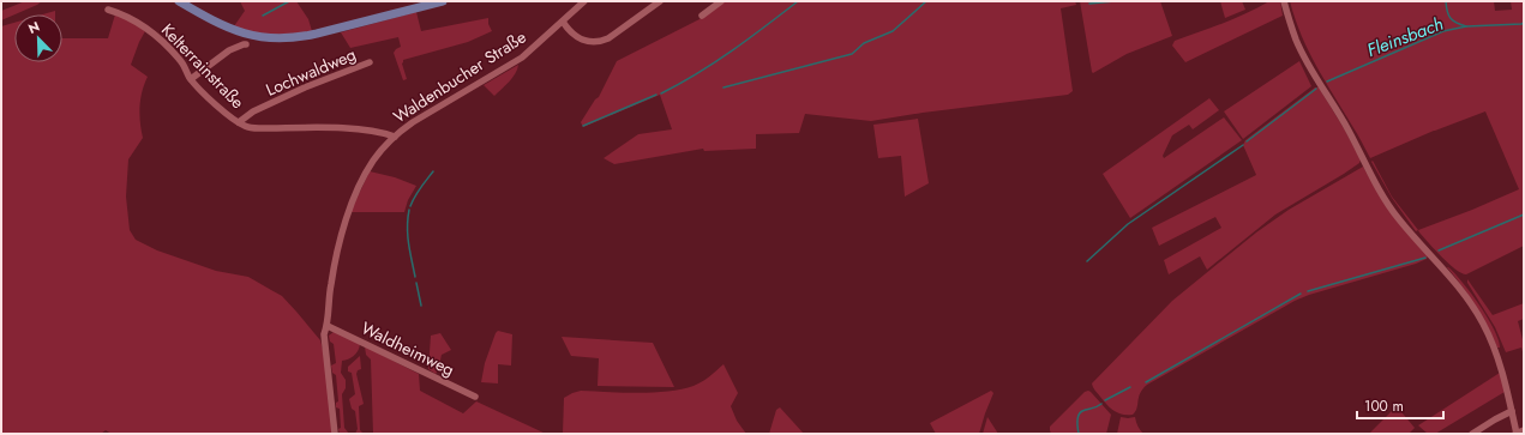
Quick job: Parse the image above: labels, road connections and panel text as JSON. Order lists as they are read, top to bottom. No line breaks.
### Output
{"streets":{"street":["Kelterrainstraße","Lochwaldweg","Waldenbucher Straße","Waldheimweg"]},"crossings":[["Kelterrainstraße","Lochwaldweg"],["Kelterrainstraße","Waldenbucher Straße"],["Waldenbucher Straße","Waldheimweg"]],"water":["Fleinsbach"],"scale_bar":"100 m","north":"top left"}
